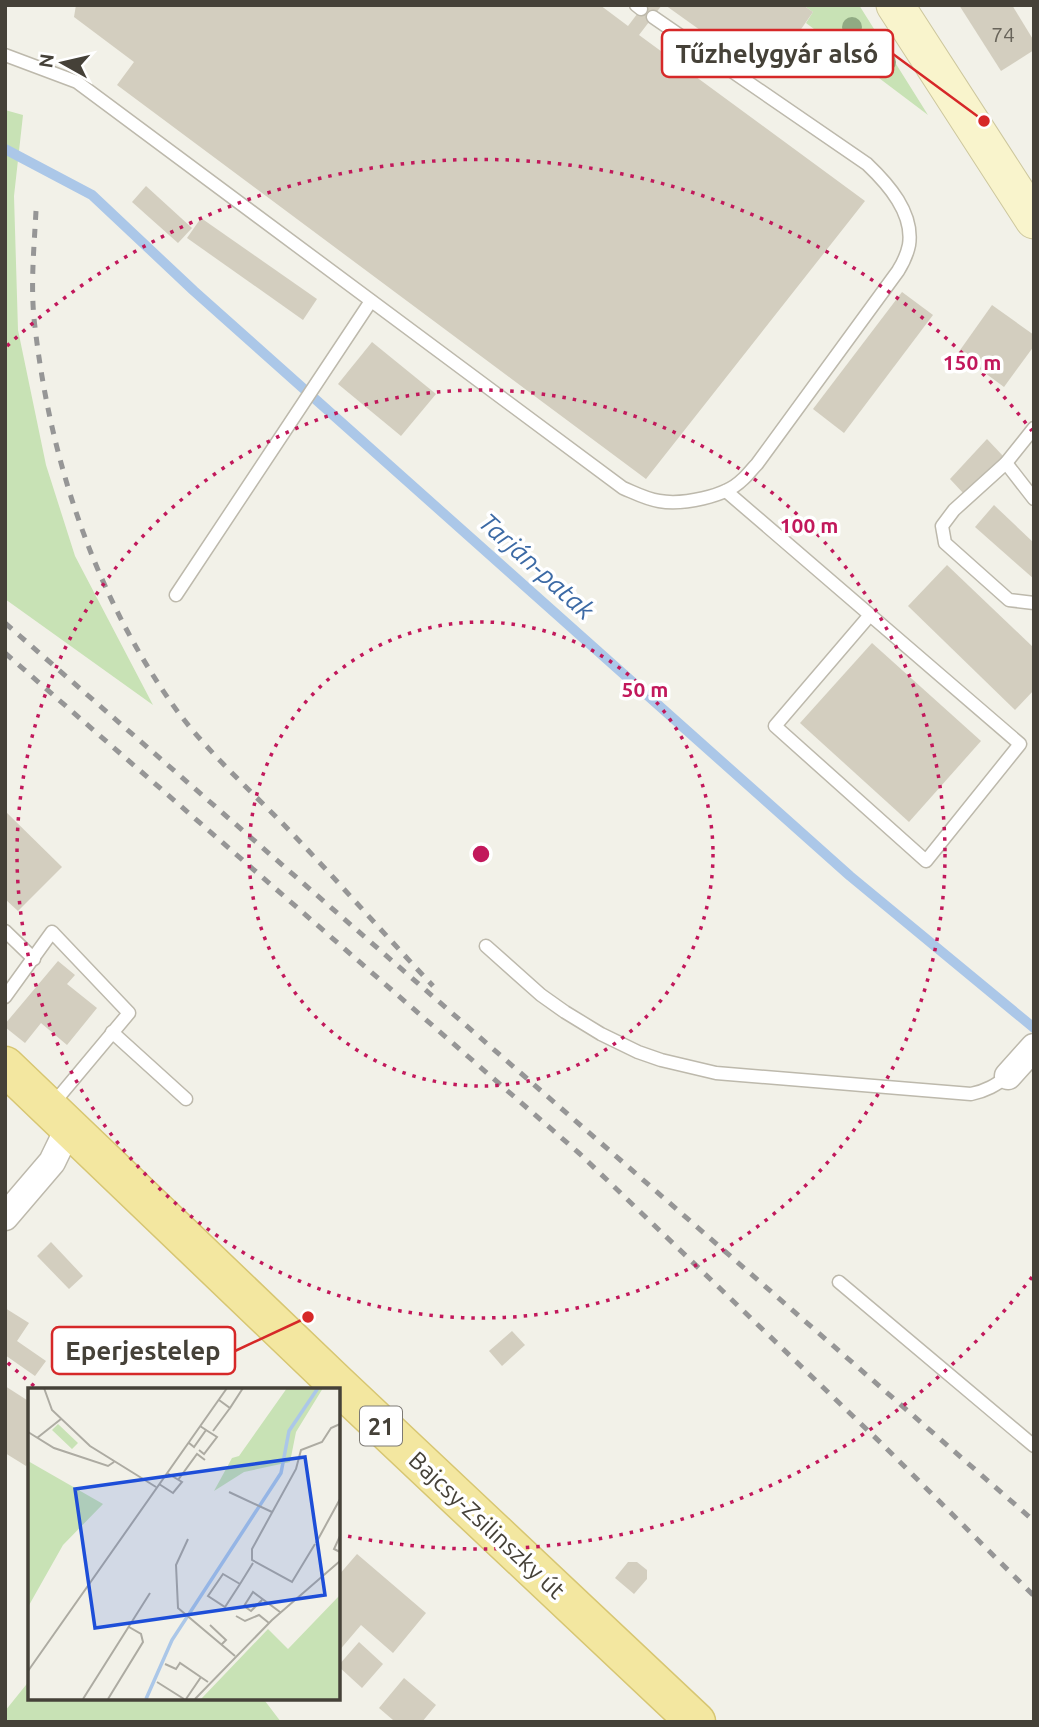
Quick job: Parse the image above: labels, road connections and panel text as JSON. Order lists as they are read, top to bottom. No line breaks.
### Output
{"streets":{"main road":["21","Bajcsy-Zsilinszky út"]},"water":["Tarján-patak"],"places":["Tűzhelygyár alsó","Eperjestelep"],"house_numbers":["74"],"north":"left","rings":["150 m","100 m","50 m"]}
